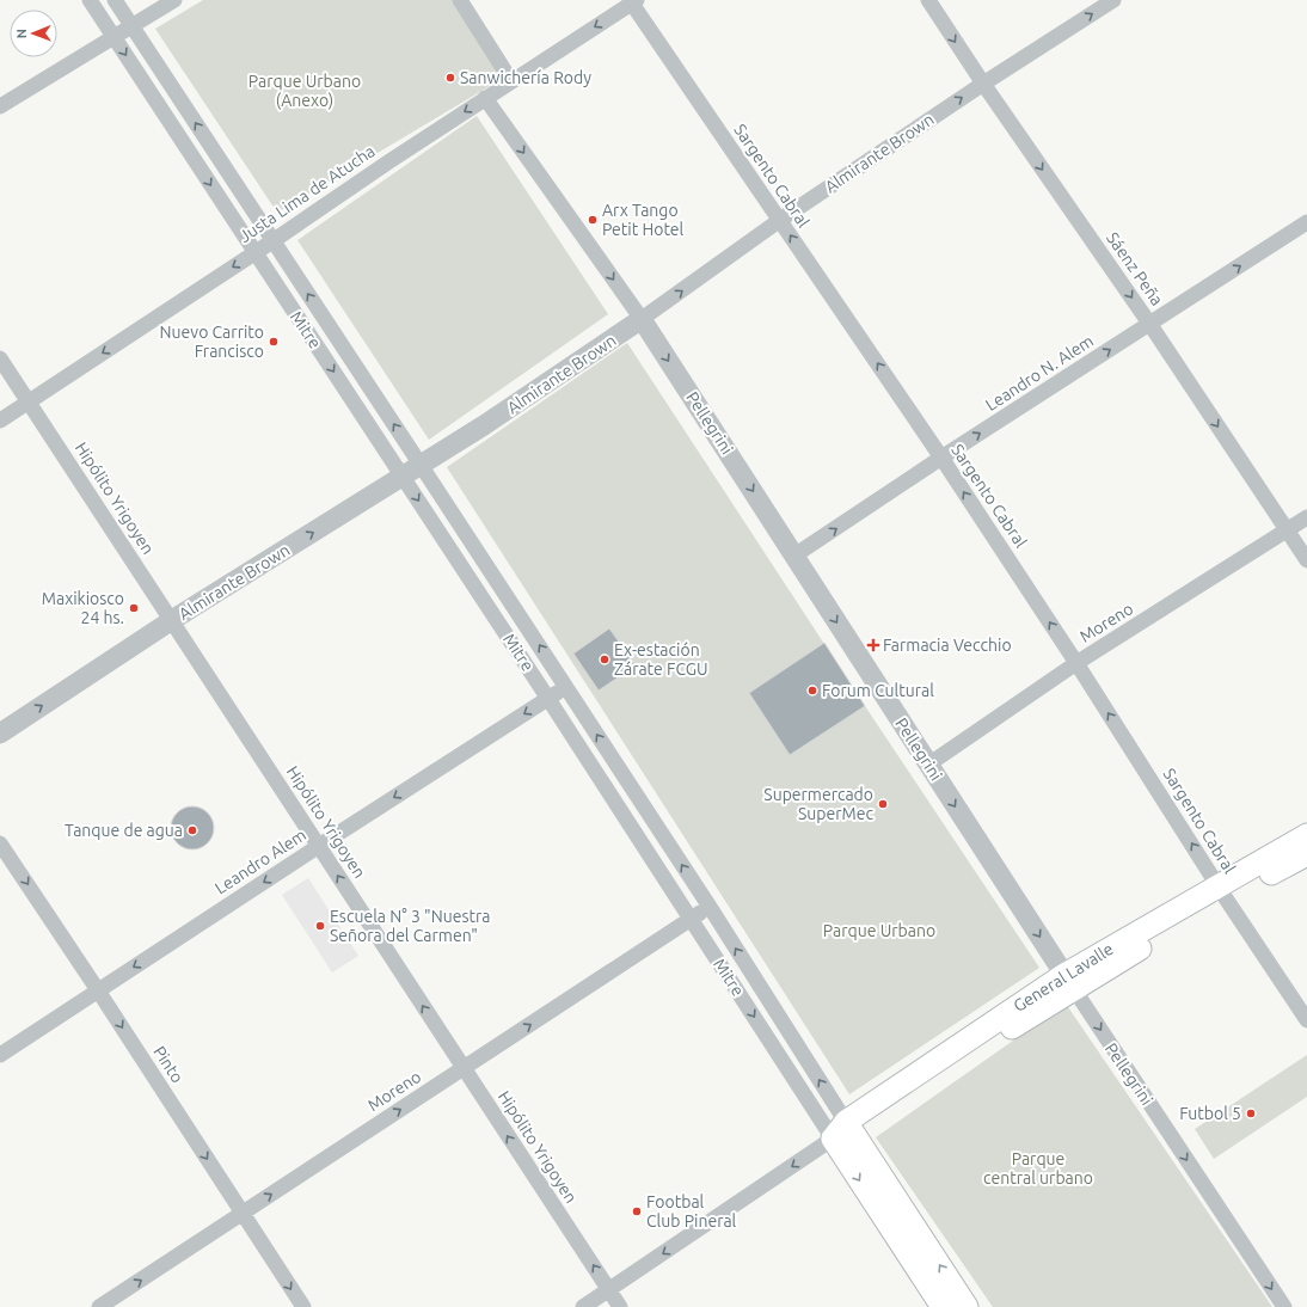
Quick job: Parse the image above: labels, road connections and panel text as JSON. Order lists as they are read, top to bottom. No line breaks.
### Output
{"streets":{"main road":["Mitre","General Lavalle"],"street":["Almirante Brown","Sargento Cabral","Justa Lima de Atucha","Sáenz Peña","Leandro N. Alem","Pellegrini","Hipólito Yrigoyen","Moreno","Leandro Alem","Pinto"]},"crossings":[["Almirante Brown","Sargento Cabral"],["Almirante Brown","Sáenz Peña"],["Almirante Brown","Mitre"],["Almirante Brown","Pellegrini"],["Almirante Brown","Hipólito Yrigoyen"],["Sargento Cabral","Justa Lima de Atucha"],["Sargento Cabral","Leandro N. Alem"],["Sargento Cabral","Moreno"],["Sargento Cabral","General Lavalle"],["Justa Lima de Atucha","Mitre"],["Justa Lima de Atucha","Pellegrini"],["Justa Lima de Atucha","Hipólito Yrigoyen"],["Sáenz Peña","Leandro N. Alem"],["Sáenz Peña","Moreno"],["Mitre","Moreno"],["Mitre","Leandro Alem"],["Mitre","General Lavalle"],["Leandro N. Alem","Pellegrini"],["Pellegrini","Moreno"],["Pellegrini","General Lavalle"],["Hipólito Yrigoyen","Moreno"],["Hipólito Yrigoyen","Leandro Alem"],["Hipólito Yrigoyen","General Lavalle"],["Moreno","Pinto"],["Leandro Alem","Pinto"]],"one_way":["Almirante Brown","Sargento Cabral","Justa Lima de Atucha","Sáenz Peña","Leandro N. Alem","Pellegrini","Hipólito Yrigoyen","Moreno","Leandro Alem","Pinto"],"parks":["Parque Urbano (Anexo)","Parque Urbano","Parque central urbano"],"places":{"other":["Sanwichería Rody","Arx Tango Petit Hotel","Nuevo Carrito Francisco","Maxikiosco 24 hs.","Ex-estación Zárate FCGU","Forum Cultural","Supermercado SuperMec","Tanque de agua","Escuela N° 3 \"Nuestra Señora del Carmen\"","Futbol 5","Footbal Club Pineral"],"health":["Farmacia Vecchio"]},"north":"left"}
